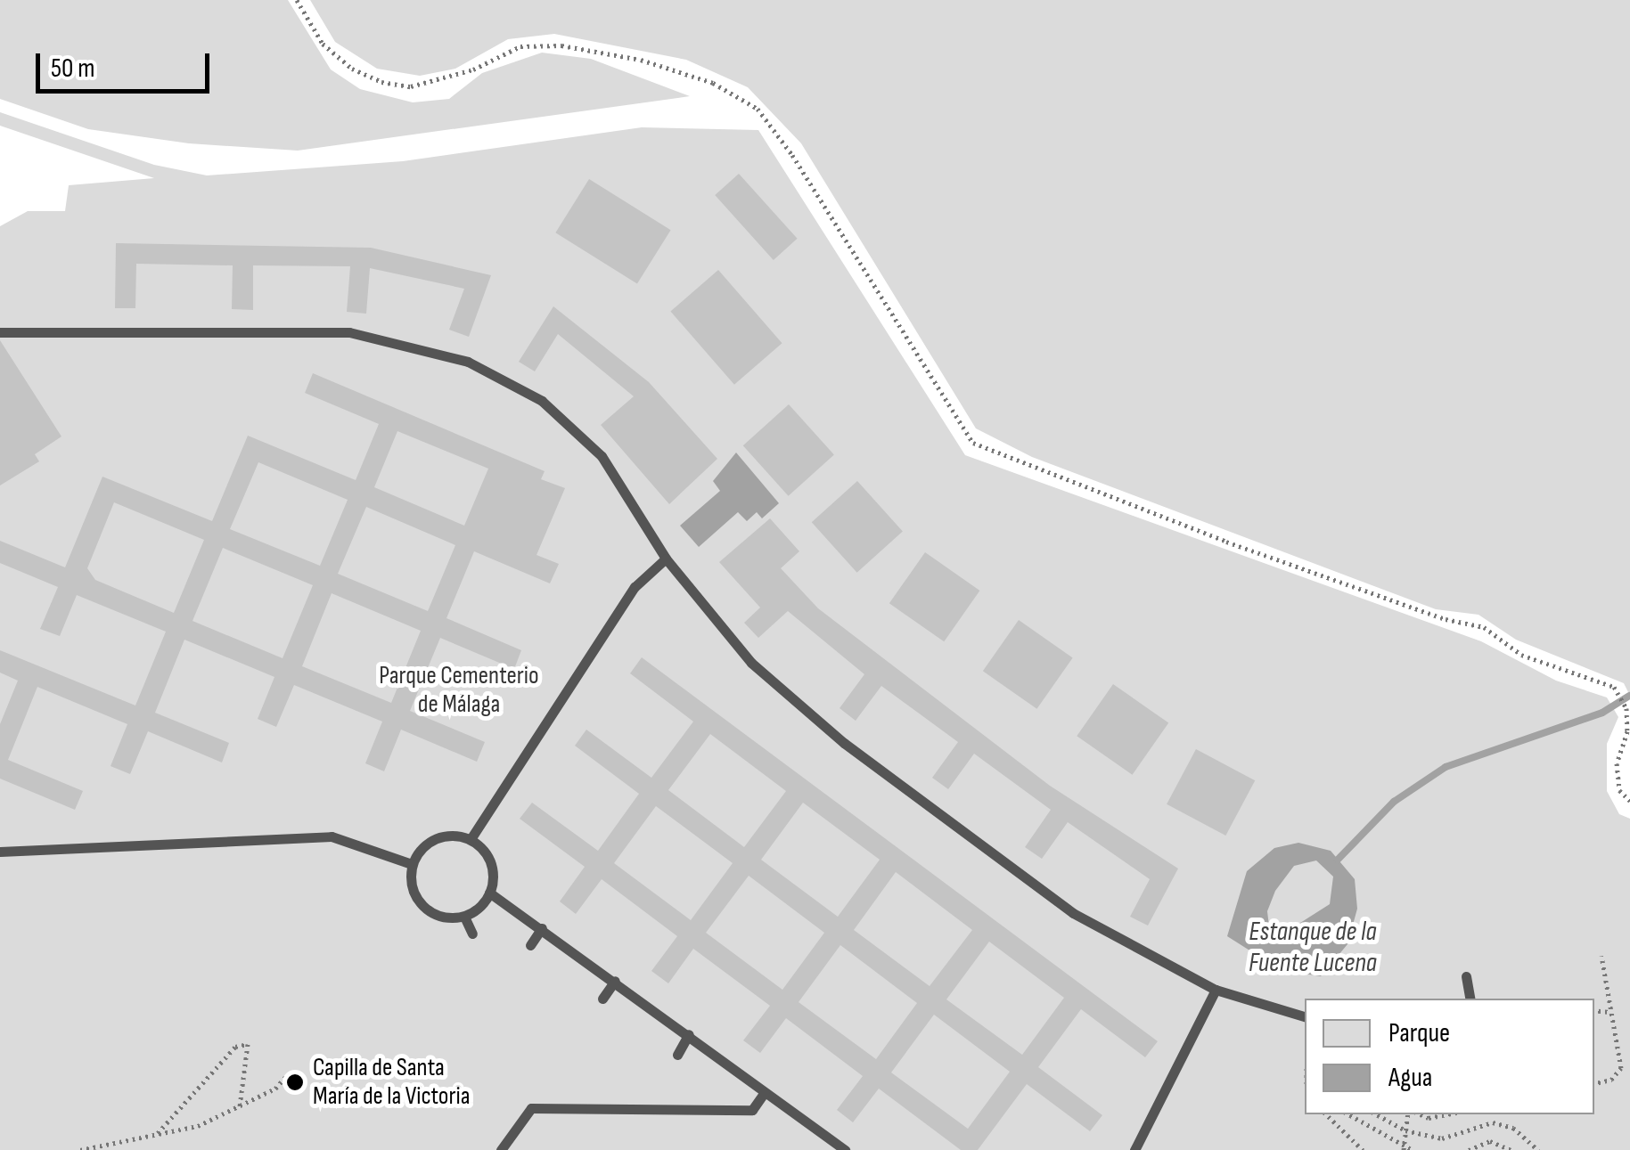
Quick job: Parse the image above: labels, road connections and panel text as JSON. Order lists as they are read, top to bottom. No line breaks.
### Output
{"water":["Estanque de la Fuente Lucena"],"parks":["Parque Cementerio de Málaga"],"places":["Capilla de Santa María de la Victoria"],"legend":["Parque","Agua"],"scale_bar":"50 m"}
